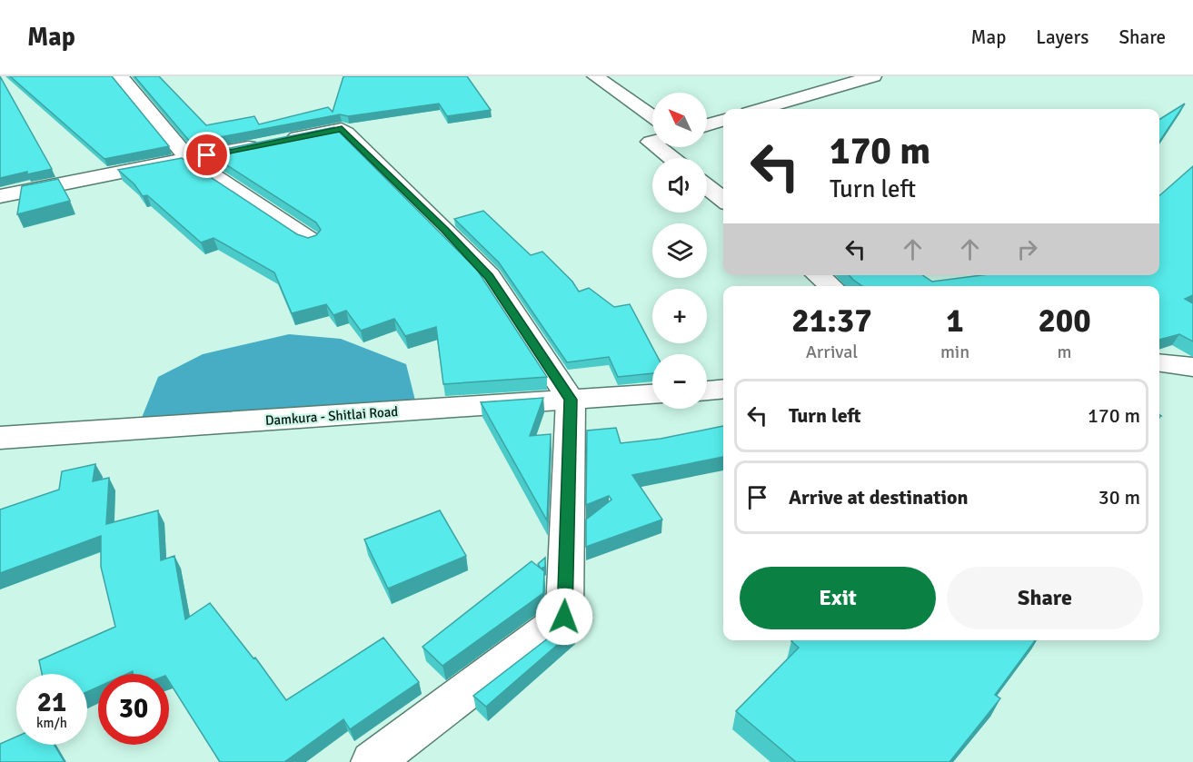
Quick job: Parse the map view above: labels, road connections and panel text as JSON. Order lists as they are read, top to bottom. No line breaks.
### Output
{"streets":{"street":["Damkura - Shitlai Road"]},"north":"top left","page":{"header":"Map","nav":["Map","Layers","Share"],"map_buttons":["+","−"],"turn":["170 m","Turn left"],"eta":["21:37","Arrival","1","min","200","m"],"list":[{"name":"Turn left","value":"170 m"},{"name":"Arrive at destination","value":"30 m"}],"buttons":["Exit","Share"],"speed":"21 km/h","limit":"30"}}
